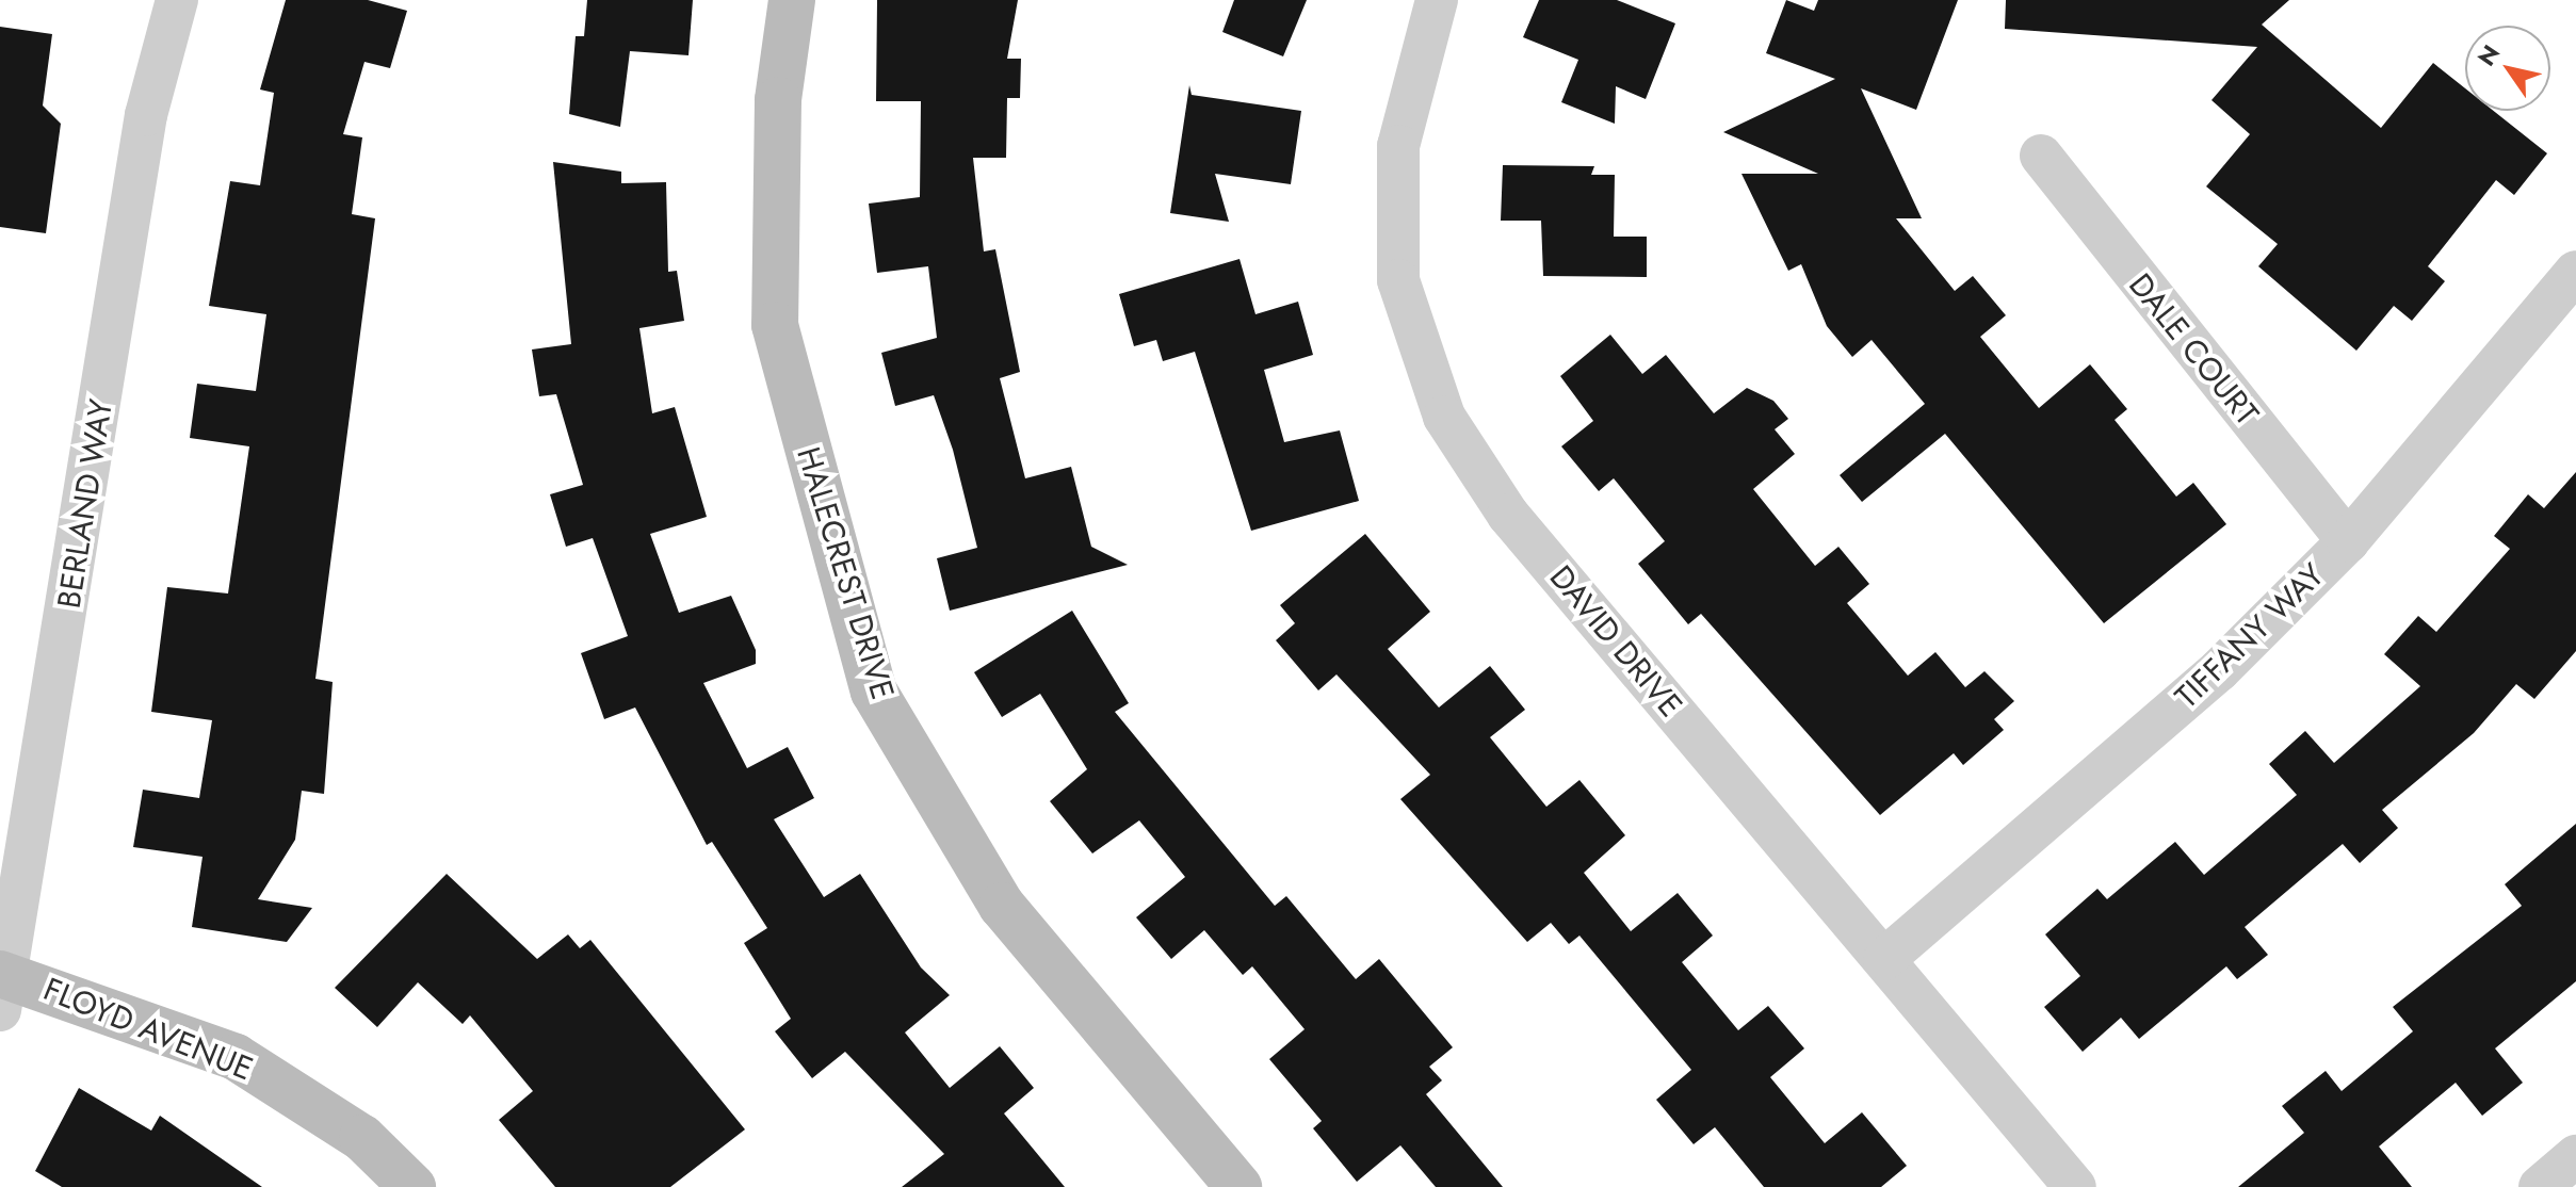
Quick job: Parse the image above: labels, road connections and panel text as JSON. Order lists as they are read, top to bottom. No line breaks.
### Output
{"streets":{"street":["DALE COURT","BERLAND WAY","HALECREST DRIVE","TIFFANY WAY","DAVID DRIVE","FLOYD AVENUE"]},"crossings":[["DALE COURT","TIFFANY WAY"],["BERLAND WAY","FLOYD AVENUE"],["TIFFANY WAY","DAVID DRIVE"]],"north":"top left"}
